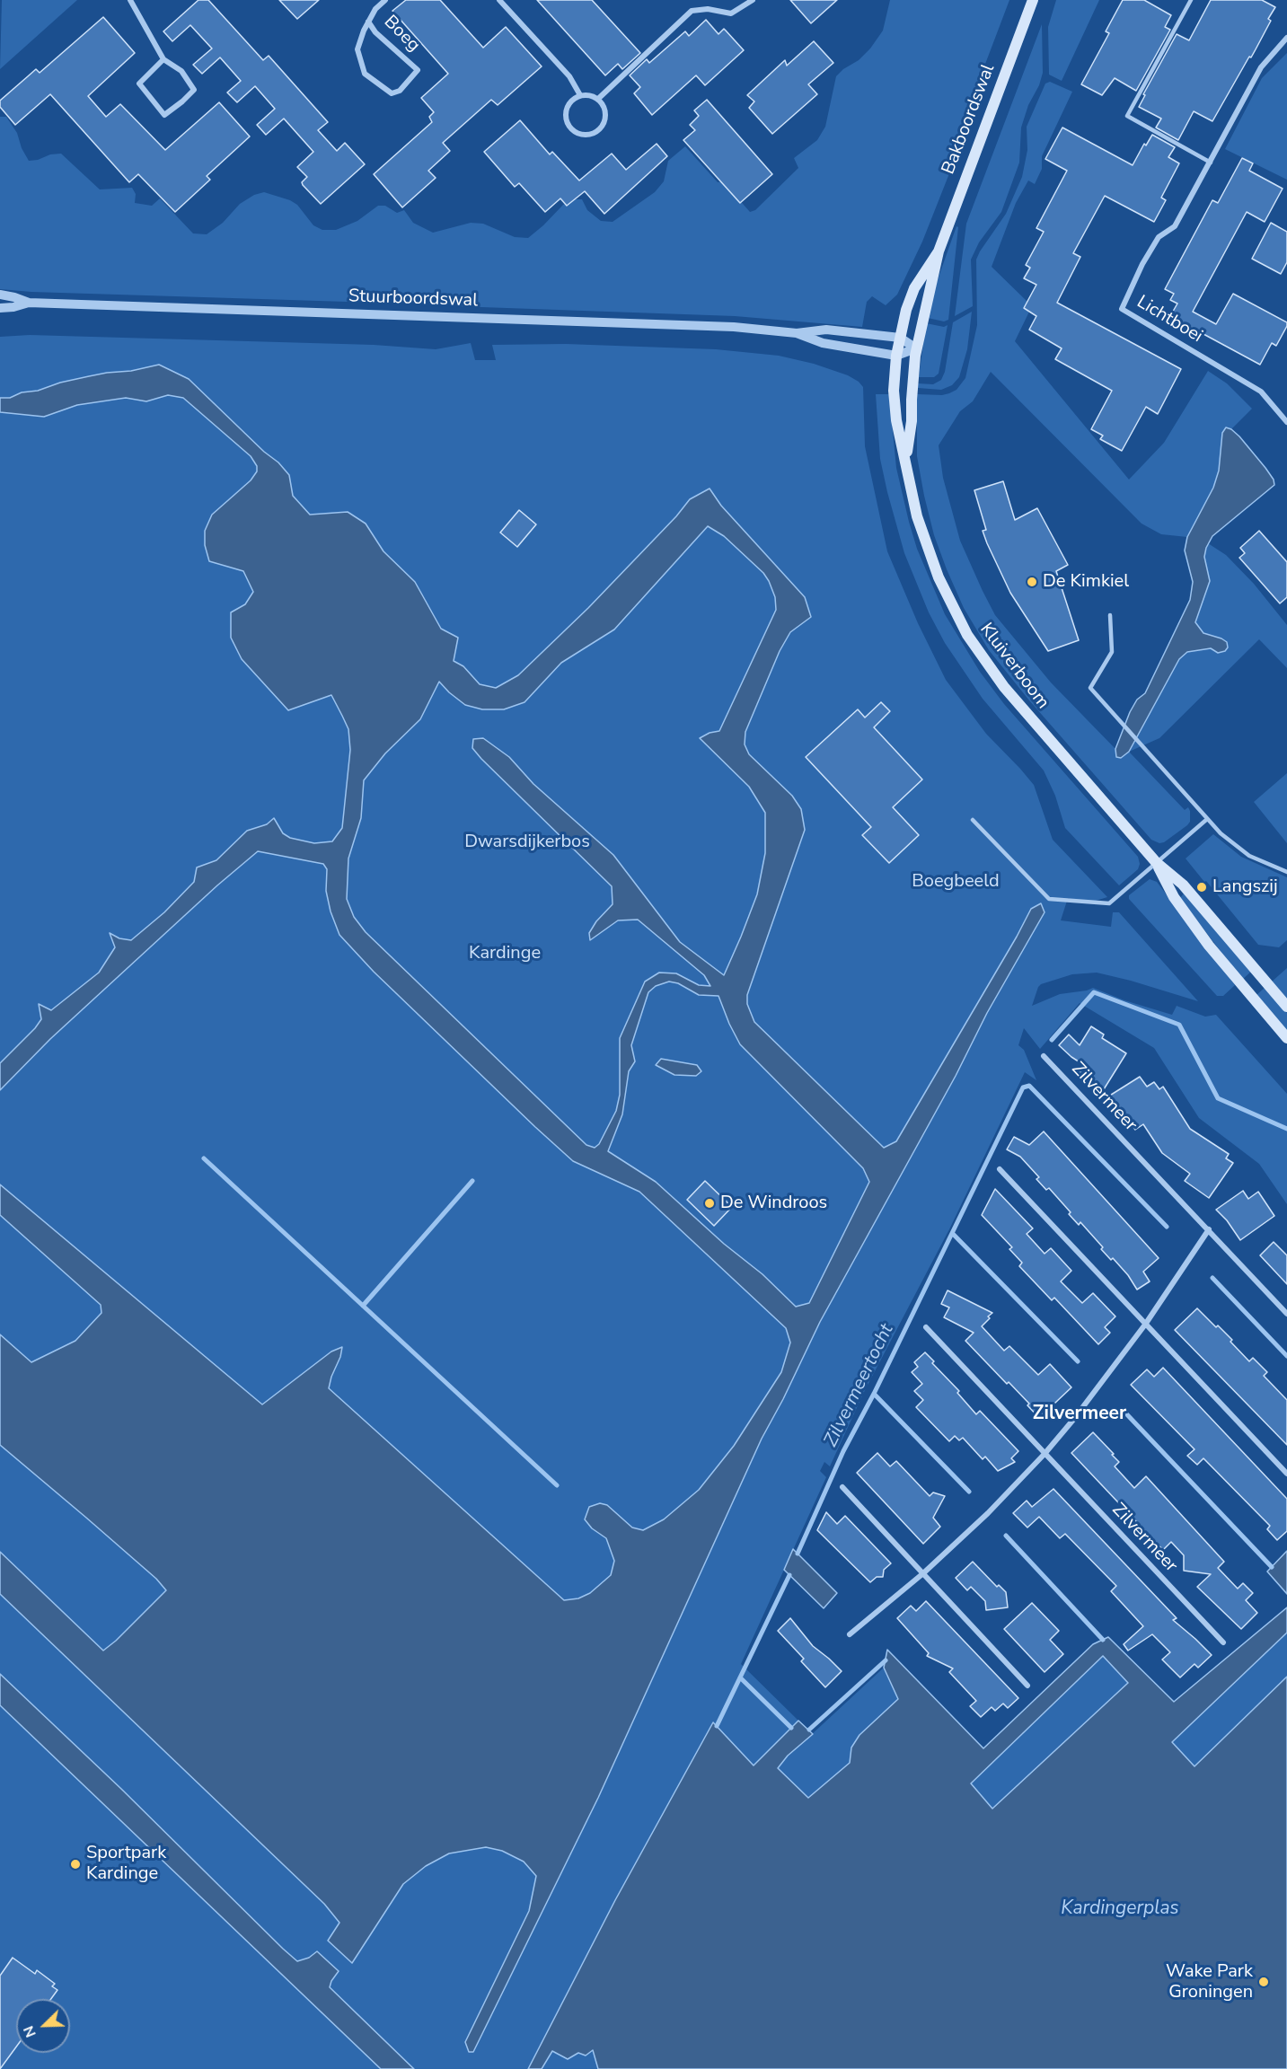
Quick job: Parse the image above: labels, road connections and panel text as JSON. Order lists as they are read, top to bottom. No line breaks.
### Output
{"streets":{"main road":["Bakboordswal","Kluiverboom"],"street":["Boeg","Stuurboordswal","Lichtboei","Zilvermeer"]},"crossings":[["Bakboordswal","Stuurboordswal"],["Bakboordswal","Kluiverboom"],["Stuurboordswal","Kluiverboom"]],"districts":["Zilvermeer"],"water":["Zilvermeertocht","Kardingerplas"],"parks":["Dwarsdijkerbos","Boegbeeld","Kardinge"],"places":["De Kimkiel","Langszij","De Windroos","Sportpark Kardinge","Wake Park Groningen"],"north":"bottom left"}
